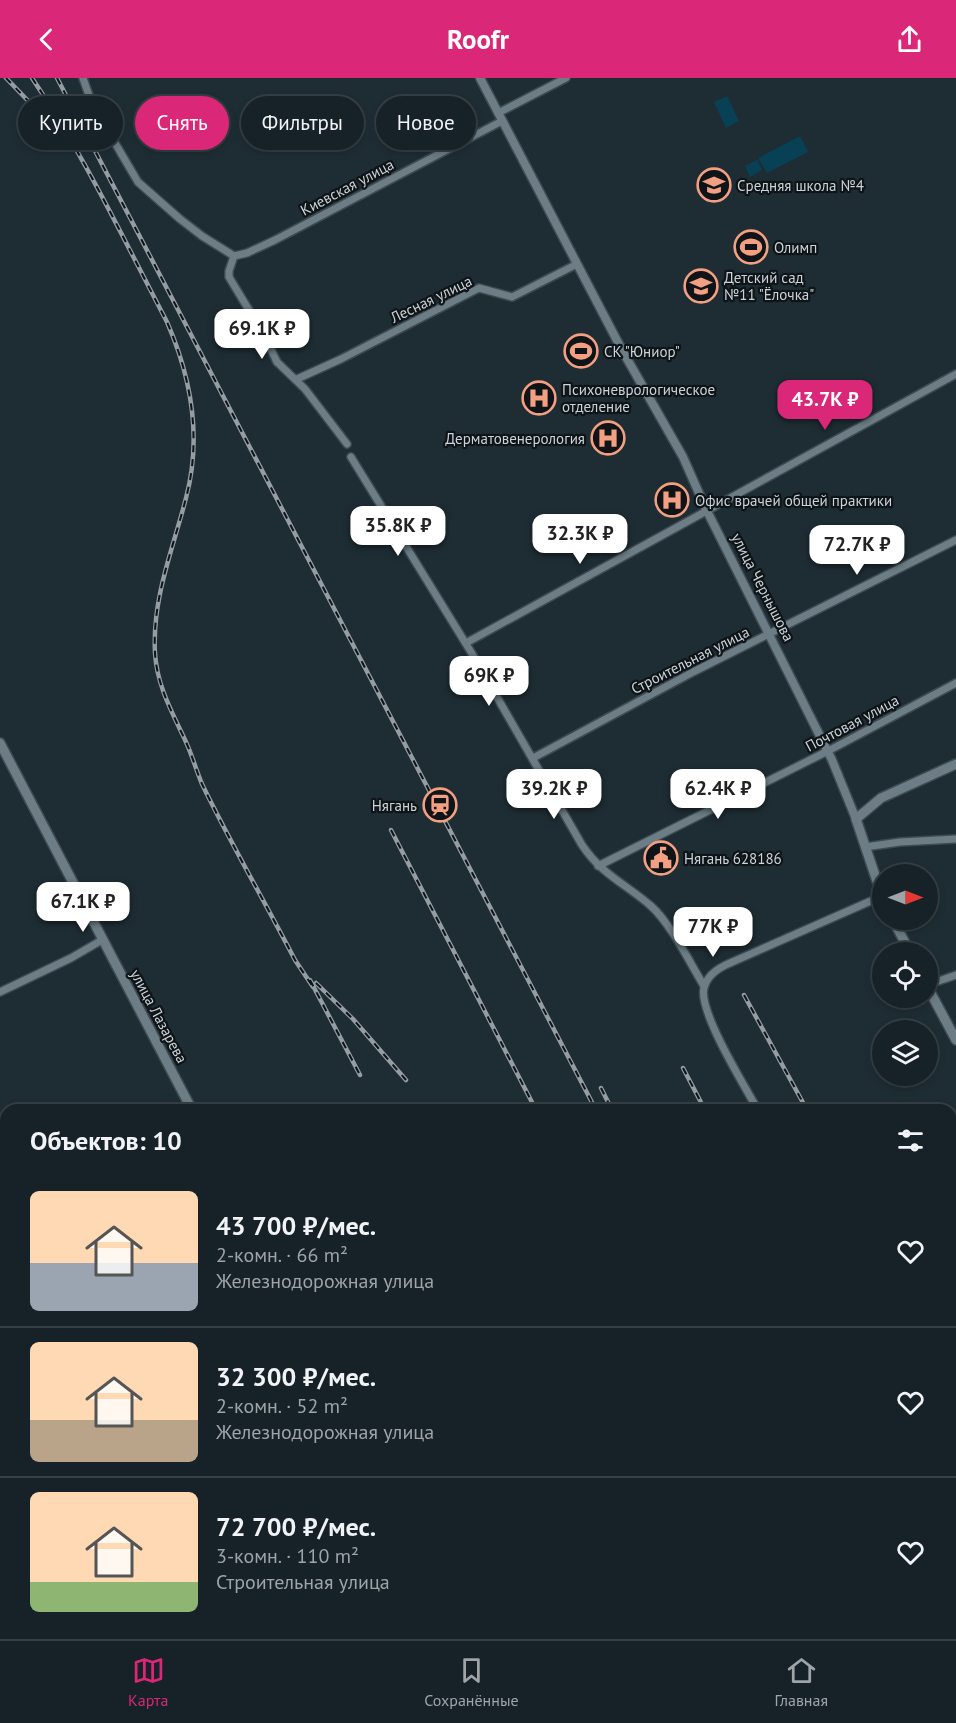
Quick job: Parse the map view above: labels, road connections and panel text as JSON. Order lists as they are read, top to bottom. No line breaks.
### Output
{"streets":{"main road":["улица Чернышова","улица Лазарева"],"street":["Киевская улица","Лесная улица","Строительная улица","Почтовая улица"]},"crossings":[["Киевская улица","улица Чернышова"],["Лесная улица","улица Чернышова"],["улица Чернышова","Строительная улица"],["улица Чернышова","Почтовая улица"]],"places":{"school or university":["Средняя школа №4","Детский сад №11 \"Ёлочка\""],"sports":["Олимп","СК \"Юниор\""],"hospital":["Психоневрологическое отделение","Дерматовенерология","Офис врачей общей практики"],"station":["Нягань"],"public building":["Нягань 628186"]},"north":"right","page":{"header":"Roofr","chip":["Купить","Снять","Фильтры","Новое"],"price":["69.1K ₽","43.7K ₽","35.8K ₽","32.3K ₽","72.7K ₽","69K ₽","39.2K ₽","62.4K ₽","67.1K ₽","77K ₽"],"heading":"Объектов: 10","list":[{"name":"43 700 ₽/мес.","note":"2-комн. · 66 m² · Железнодорожная улица"},{"name":"32 300 ₽/мес.","note":"2-комн. · 52 m² · Железнодорожная улица"},{"name":"72 700 ₽/мес.","note":"3-комн. · 110 m² · Строительная улица"}],"tabs":["Карта","Сохранённые","Главная"]}}
